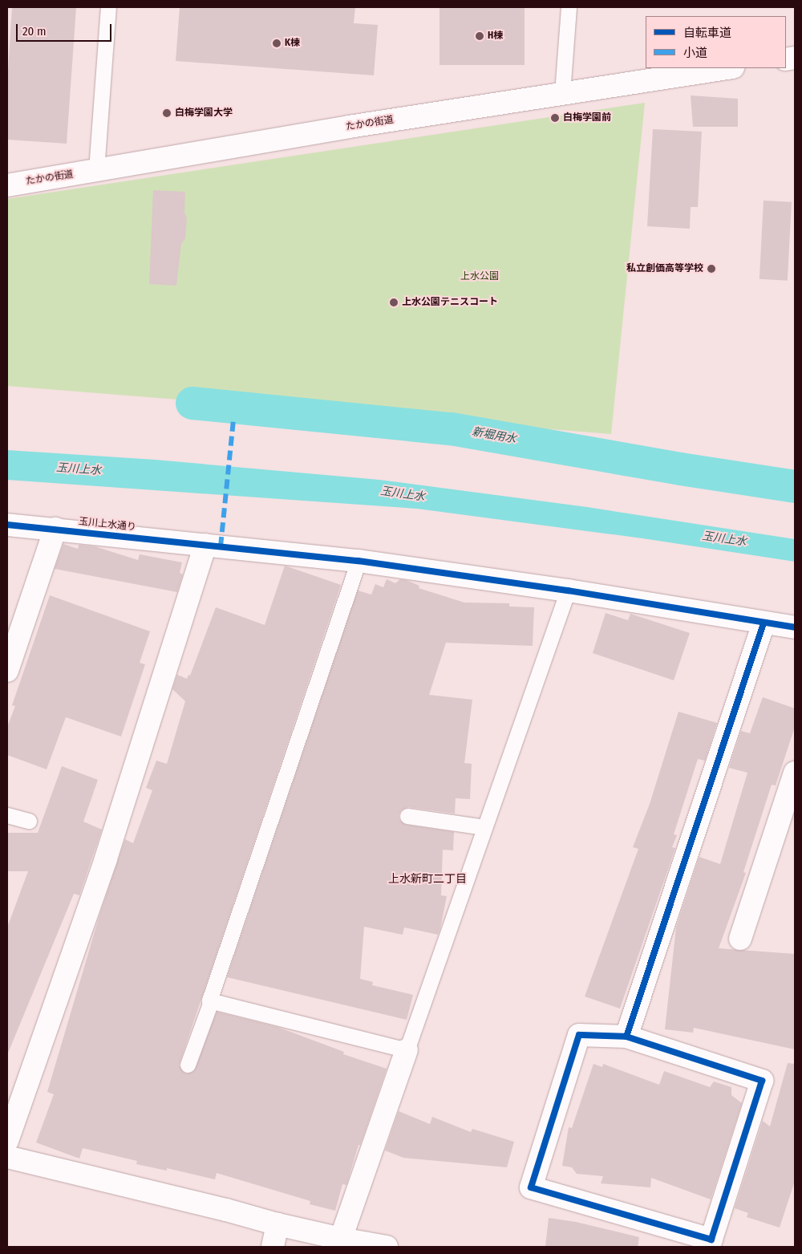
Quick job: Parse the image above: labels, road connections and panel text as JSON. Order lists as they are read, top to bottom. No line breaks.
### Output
{"streets":{"street":["たかの街道","玉川上水通り"]},"districts":["上水新町二丁目"],"water":["新堀用水","玉川上水"],"parks":["上水公園"],"places":["H棟","K棟","白梅学園大学","白梅学園前","私立創価高等学校","上水公園テニスコート"],"legend":["自転車道","小道"],"scale_bar":"20 m"}
